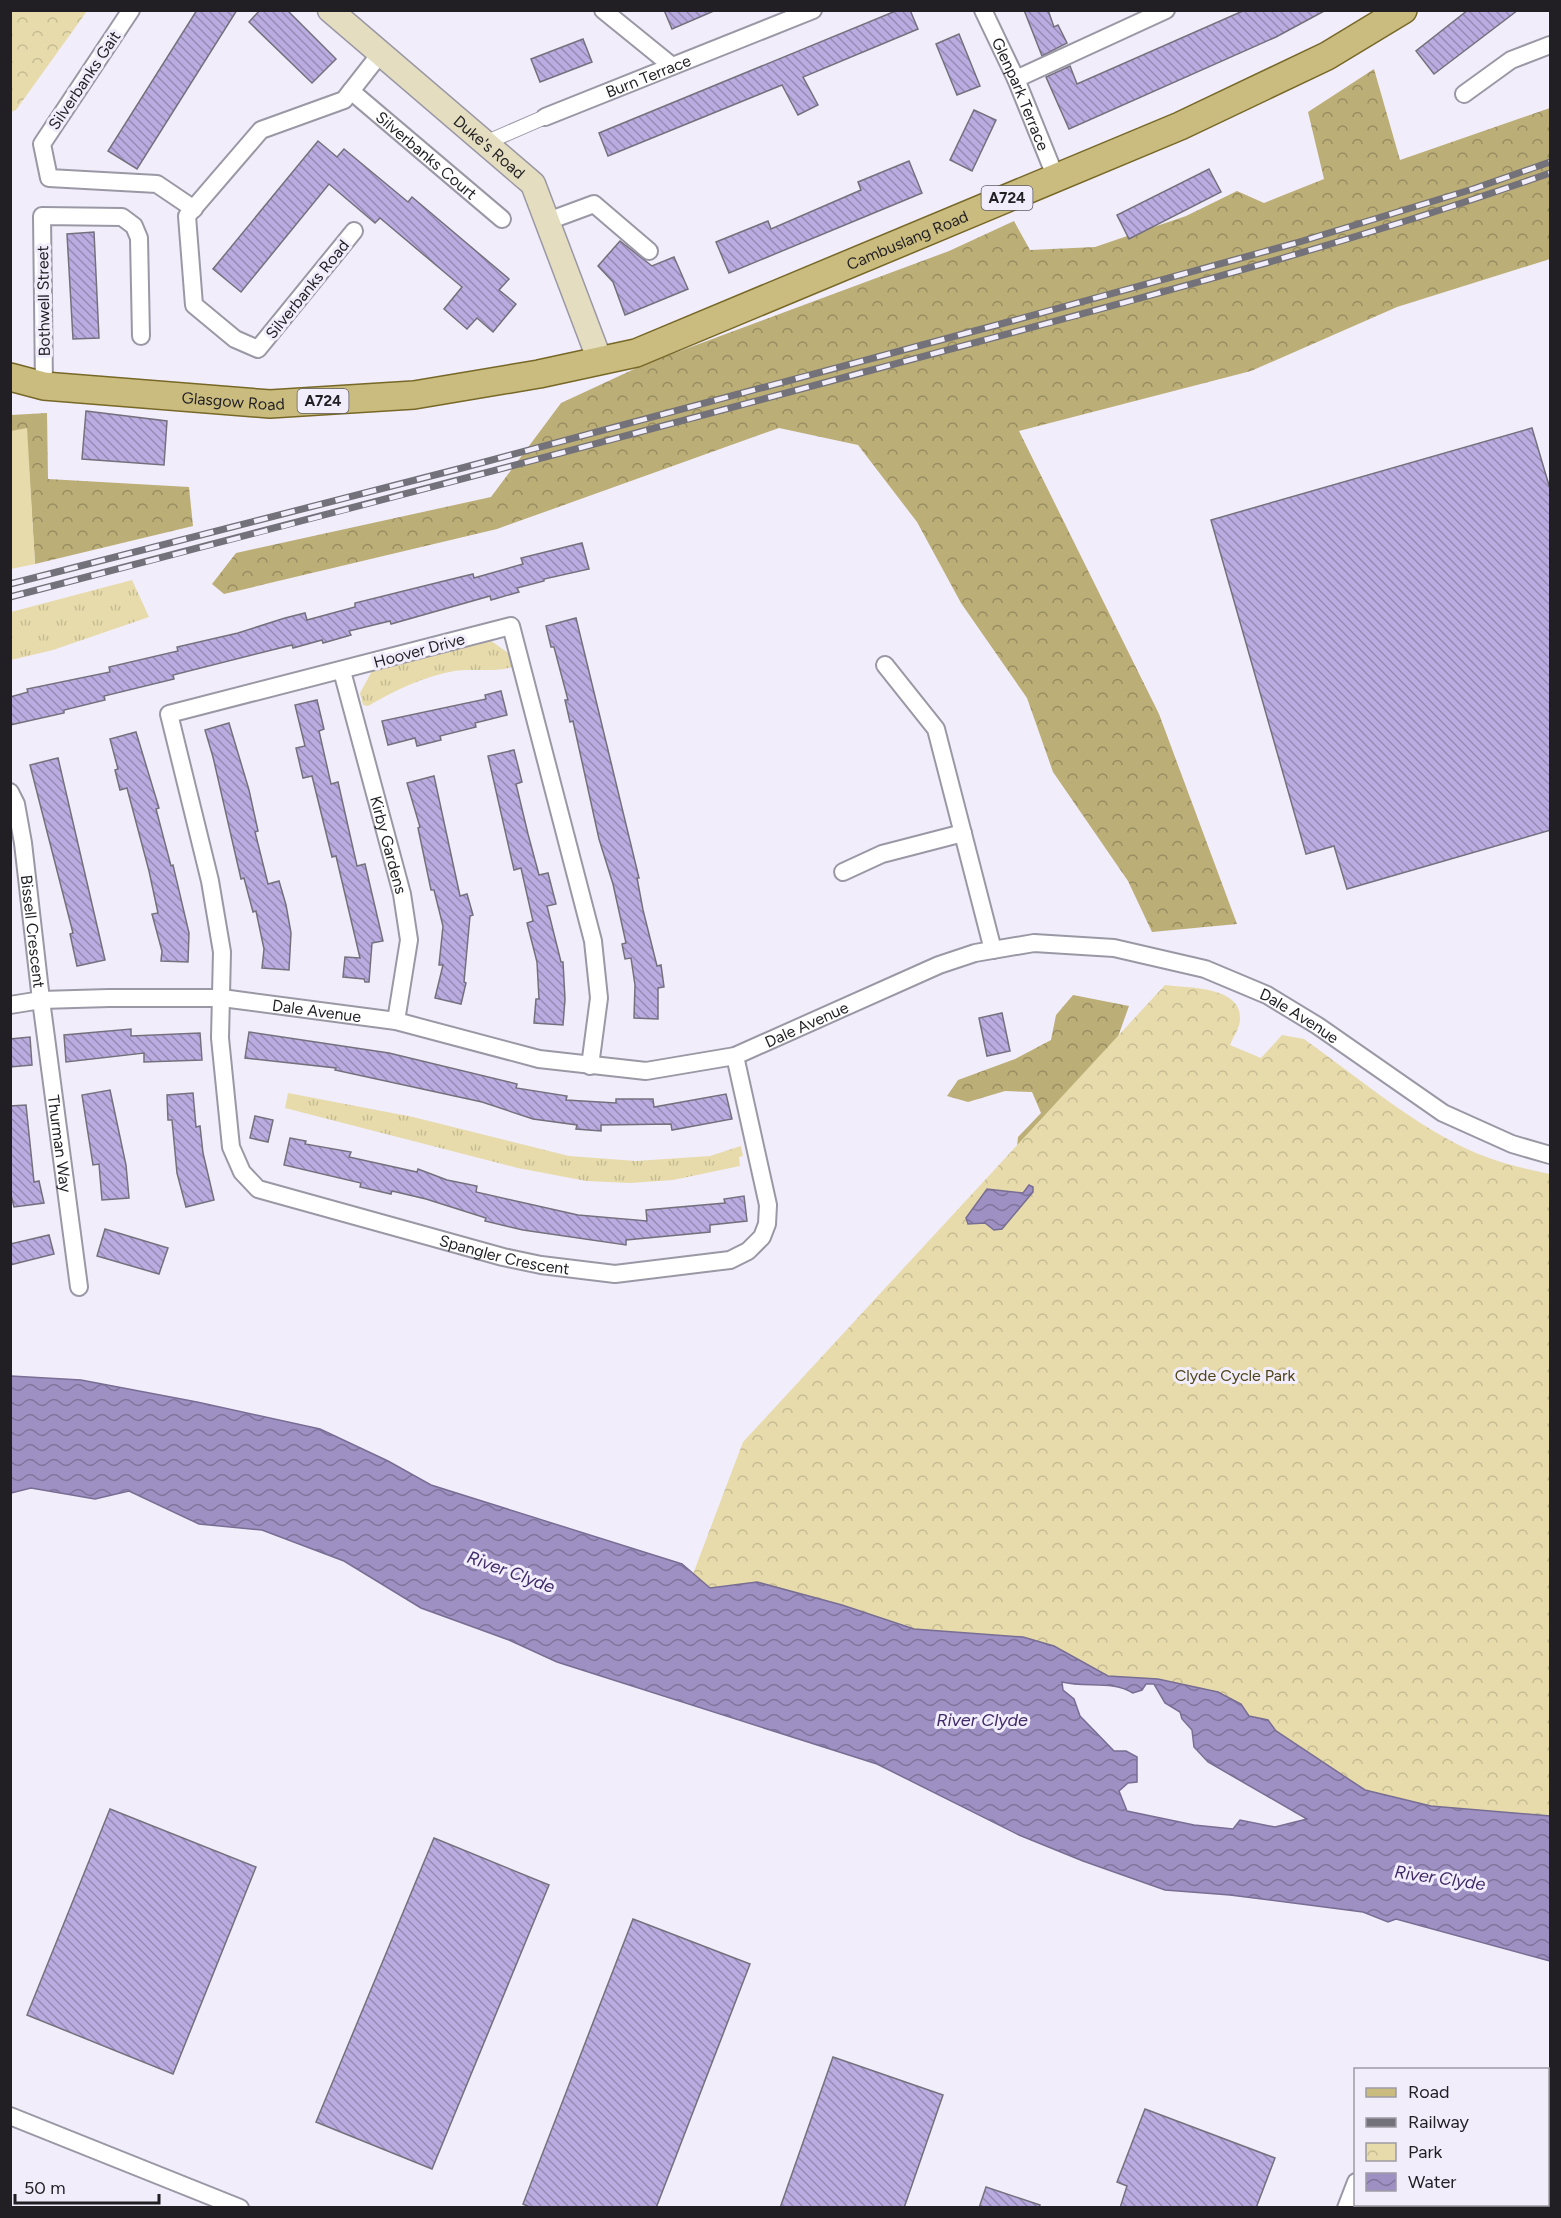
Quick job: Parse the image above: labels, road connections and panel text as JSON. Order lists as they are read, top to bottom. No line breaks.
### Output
{"streets":{"main road":["Duke's Road","A724","Cambuslang Road","Glasgow Road"],"street":["Burn Terrace","Silverbanks Gait","Glenpark Terrace","Silverbanks Court","Silverbanks Road","Bothwell Street","Hoover Drive","Kirby Gardens","Bissell Crescent","Dale Avenue","Thurman Way","Spangler Crescent"]},"crossings":[["Burn Terrace","Duke's Road"],["Silverbanks Gait","Silverbanks Road"],["Glenpark Terrace","Cambuslang Road"],["Duke's Road","Cambuslang Road"],["Duke's Road","Silverbanks Road"],["Duke's Road","Glasgow Road"],["Silverbanks Court","Silverbanks Road"],["Cambuslang Road","Glasgow Road"],["Bothwell Street","Glasgow Road"],["Hoover Drive","Kirby Gardens"],["Hoover Drive","Dale Avenue"],["Hoover Drive","Spangler Crescent"],["Kirby Gardens","Dale Avenue"],["Bissell Crescent","Dale Avenue"],["Bissell Crescent","Thurman Way"],["Dale Avenue","Thurman Way"],["Dale Avenue","Spangler Crescent"]],"water":["River Clyde"],"parks":["Clyde Cycle Park"],"legend":["Road","Railway","Park","Water"],"scale_bar":"50 m"}
